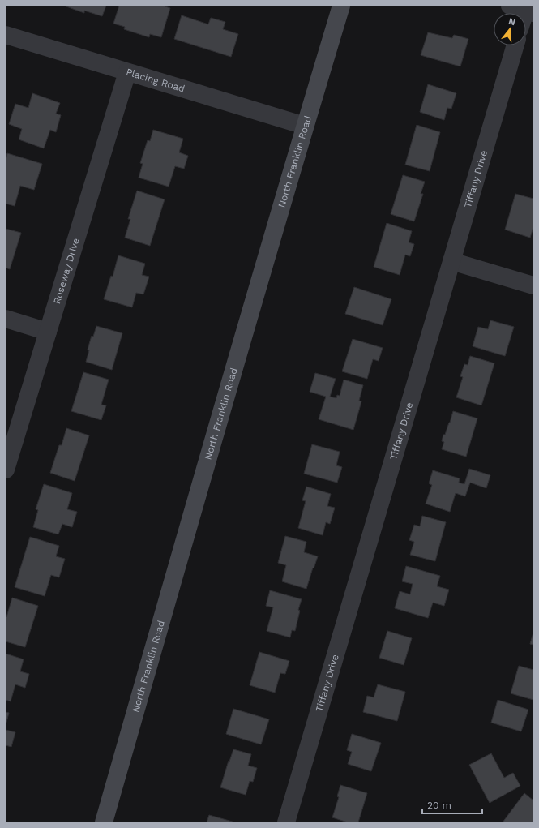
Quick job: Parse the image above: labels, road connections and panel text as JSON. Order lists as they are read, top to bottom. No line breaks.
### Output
{"streets":{"main road":["North Franklin Road"],"street":["Placing Road","Tiffany Drive","Roseway Drive"]},"crossings":[["Placing Road","North Franklin Road"],["Placing Road","Roseway Drive"]],"scale_bar":"20 m","north":"top"}
